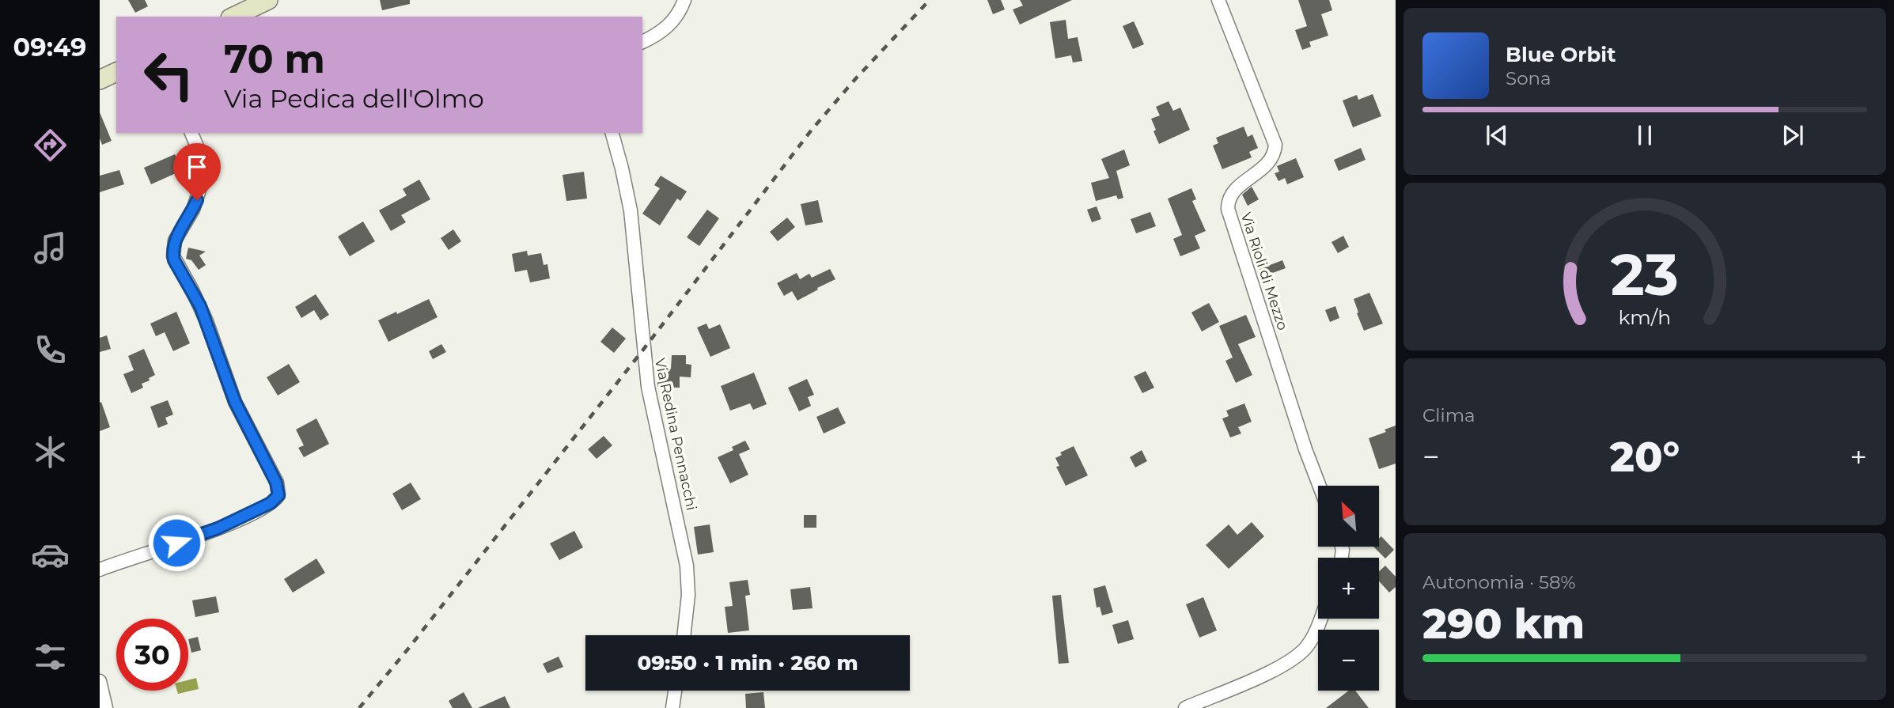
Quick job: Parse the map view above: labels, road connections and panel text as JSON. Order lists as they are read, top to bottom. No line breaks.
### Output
{"streets":{"street":["Via Rioli di Mezzo","Via Redina Pennacchi"]},"north":"top left","page":{"tabs":"09:49","turn":["70 m","Via Pedica dell'Olmo"],"song":["Blue Orbit","Sona"],"tile":["Clima",["Autonomia · 58%","290 km"]],"heat":["−","20°","+"],"map_buttons":["+","−"],"limit":"30","trip":"09:50 · 1 min · 260 m","gauge":["23","km/h"]}}
